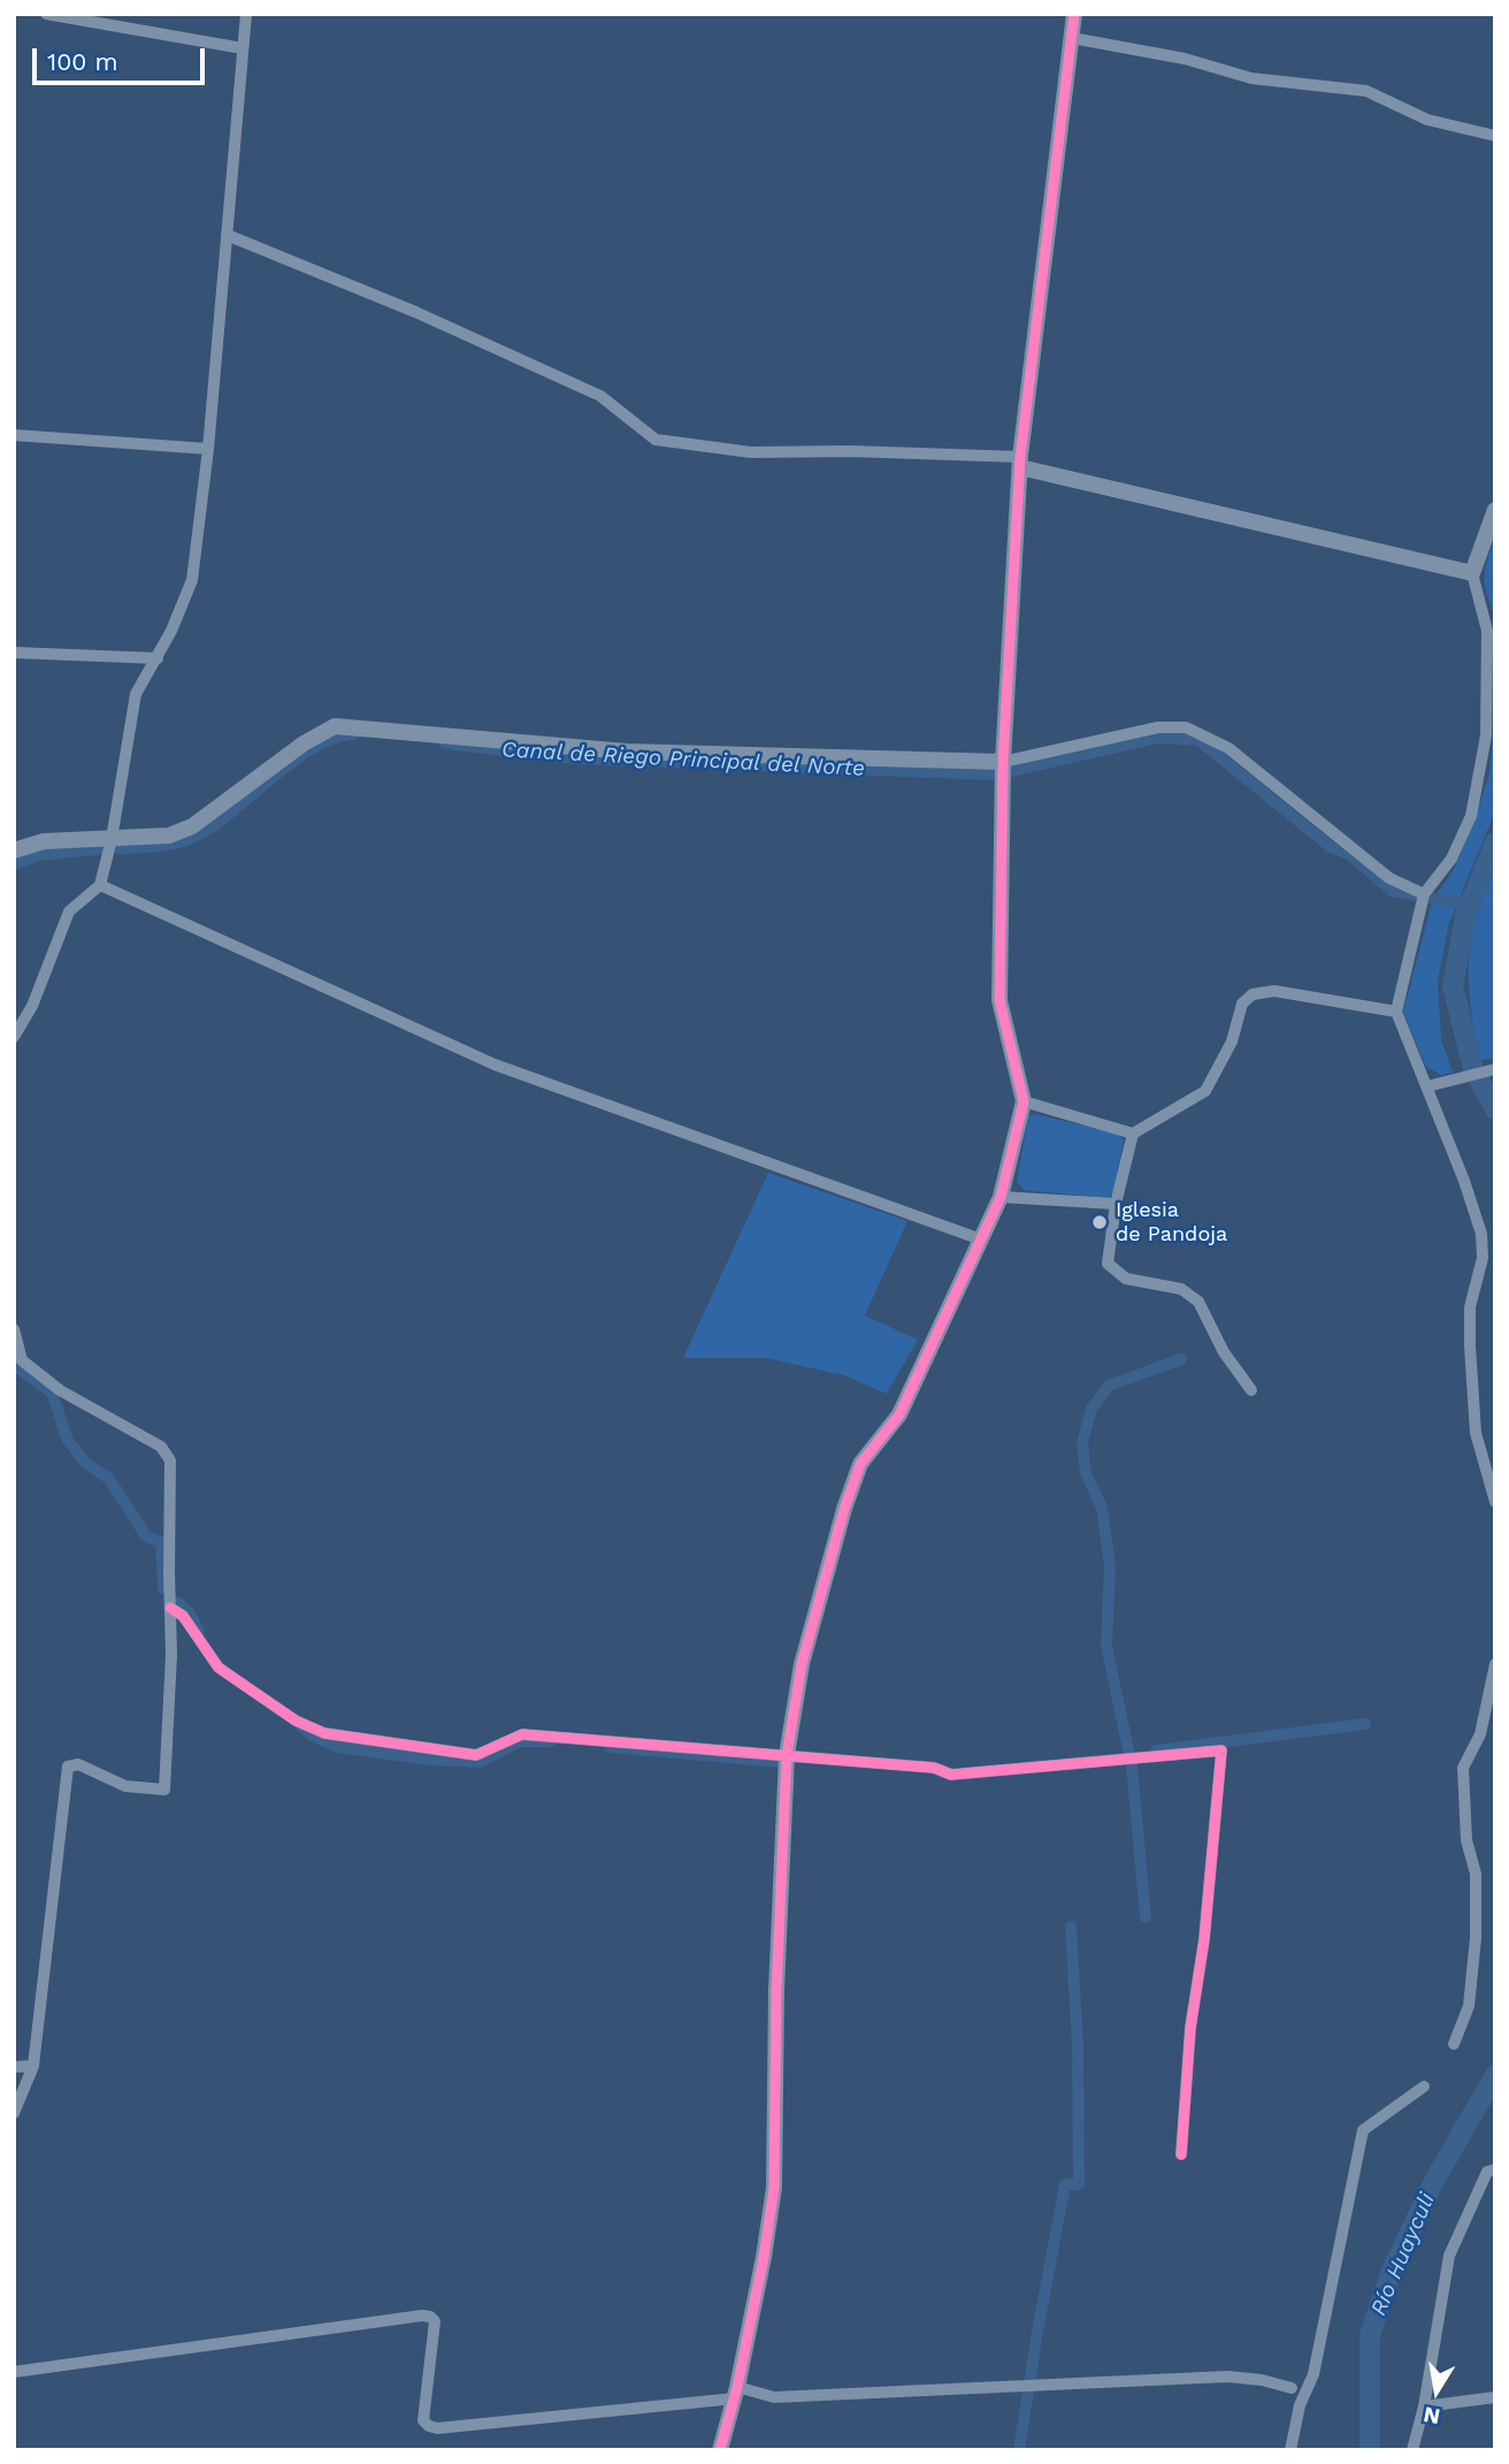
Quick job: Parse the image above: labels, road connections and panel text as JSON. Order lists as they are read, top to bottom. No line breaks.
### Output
{"water":["Canal de Riego Principal del Norte","Río Huayculi"],"places":["Iglesia de Pandoja"],"scale_bar":"100 m","north":"bottom"}
